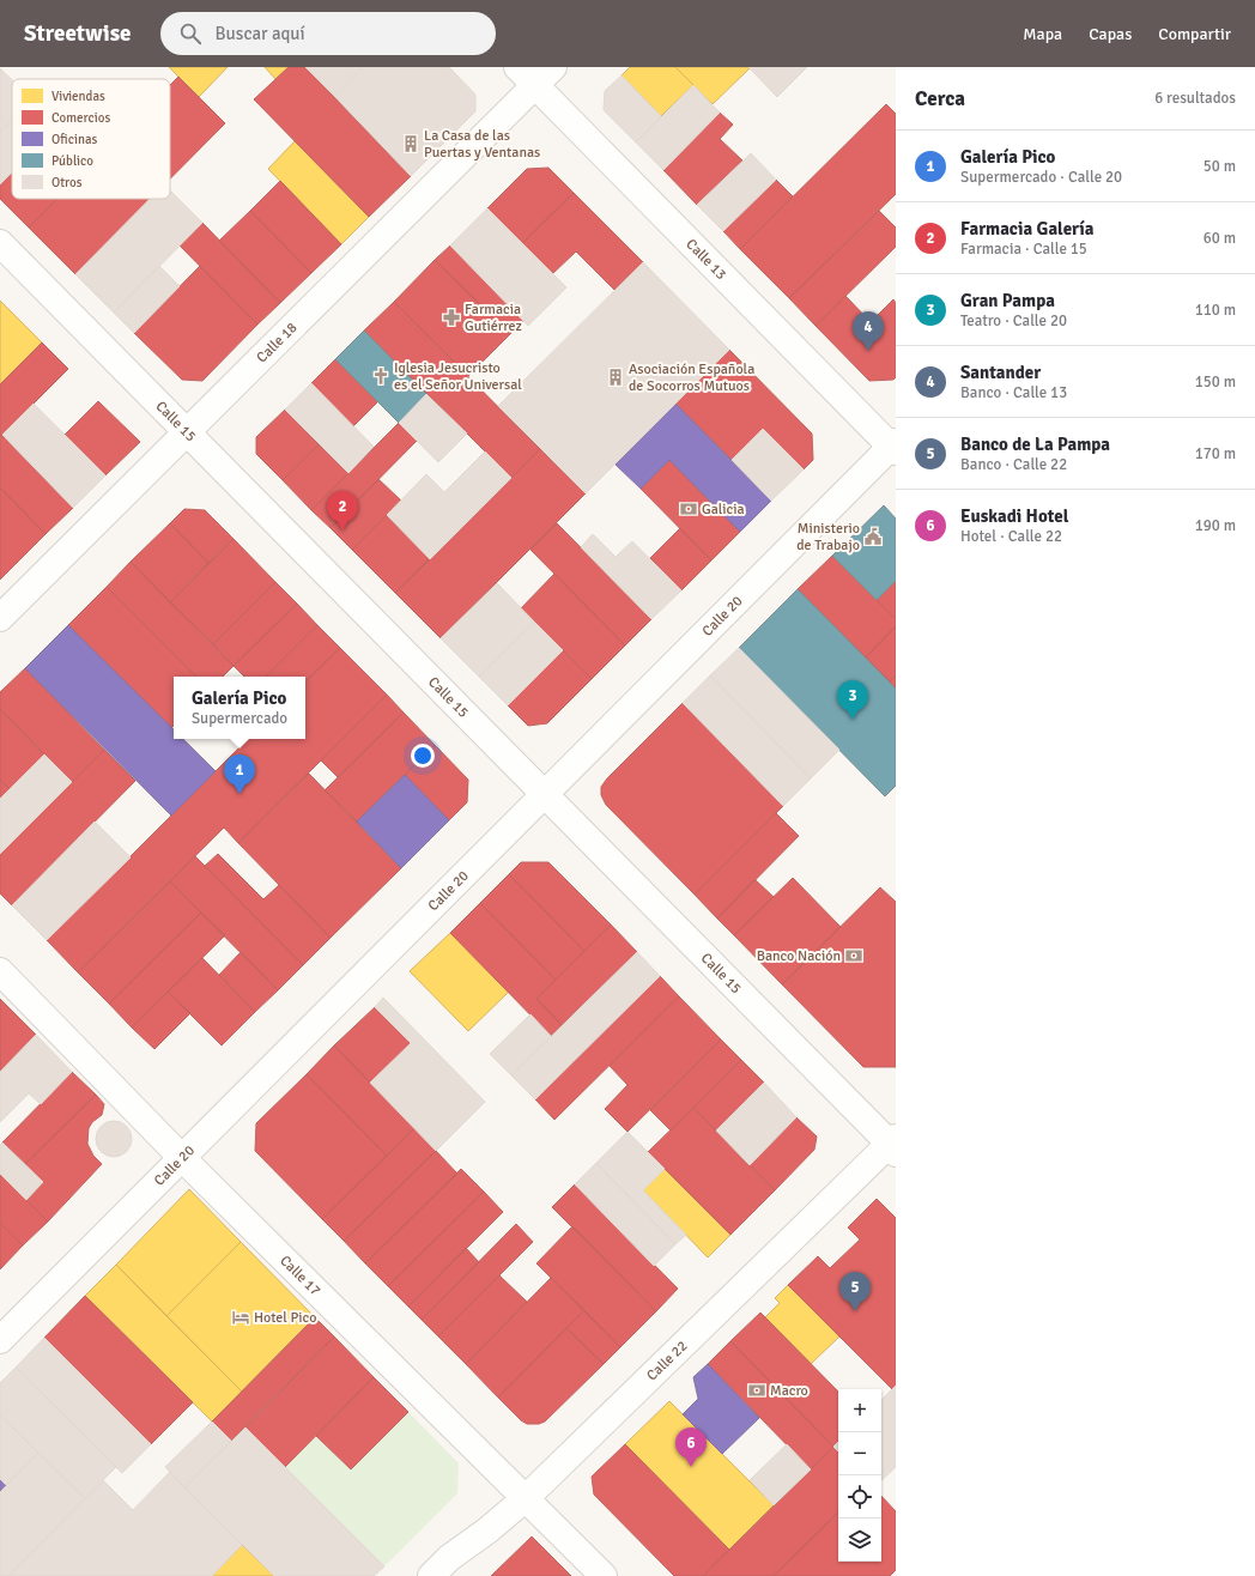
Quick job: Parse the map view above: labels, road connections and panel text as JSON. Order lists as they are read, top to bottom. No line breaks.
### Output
{"streets":{"street":["Calle 13","Calle 18","Calle 15","Calle 20","Calle 17","Calle 22"]},"crossings":[["Calle 13","Calle 18"],["Calle 13","Calle 20"],["Calle 18","Calle 15"],["Calle 15","Calle 20"],["Calle 15","Calle 22"],["Calle 20","Calle 17"],["Calle 17","Calle 22"]],"places":{"building":["La Casa de las Puertas y Ventanas","Asociación Española de Socorros Mutuos"],"pharmacy":["Farmacia Gutiérrez"],"church":["Iglesia Jesucristo es el Señor Universal"],"bank":["Galicia","Banco Nación","Macro"],"public building":["Ministerio de Trabajo"],"hotel":["Hotel Pico"]},"legend":["Viviendas","Comercios","Oficinas","Público","Otros"],"page":{"header":"Streetwise","search":"Buscar aquí","nav":["Mapa","Capas","Compartir"],"heading":["Cerca","6 resultados"],"list":[{"mark":"1","name":"Galería Pico","note":"Supermercado · Calle 20","value":"50 m"},{"mark":"2","name":"Farmacia Galería","note":"Farmacia · Calle 15","value":"60 m"},{"mark":"3","name":"Gran Pampa","note":"Teatro · Calle 20","value":"110 m"},{"mark":"4","name":"Santander","note":"Banco · Calle 13","value":"150 m"},{"mark":"5","name":"Banco de La Pampa","note":"Banco · Calle 22","value":"170 m"},{"mark":"6","name":"Euskadi Hotel","note":"Hotel · Calle 22","value":"190 m"}],"pins":["4","2","3","1","5","6"],"popup":["Galería Pico","Supermercado"],"map_buttons":["+","−"]}}
